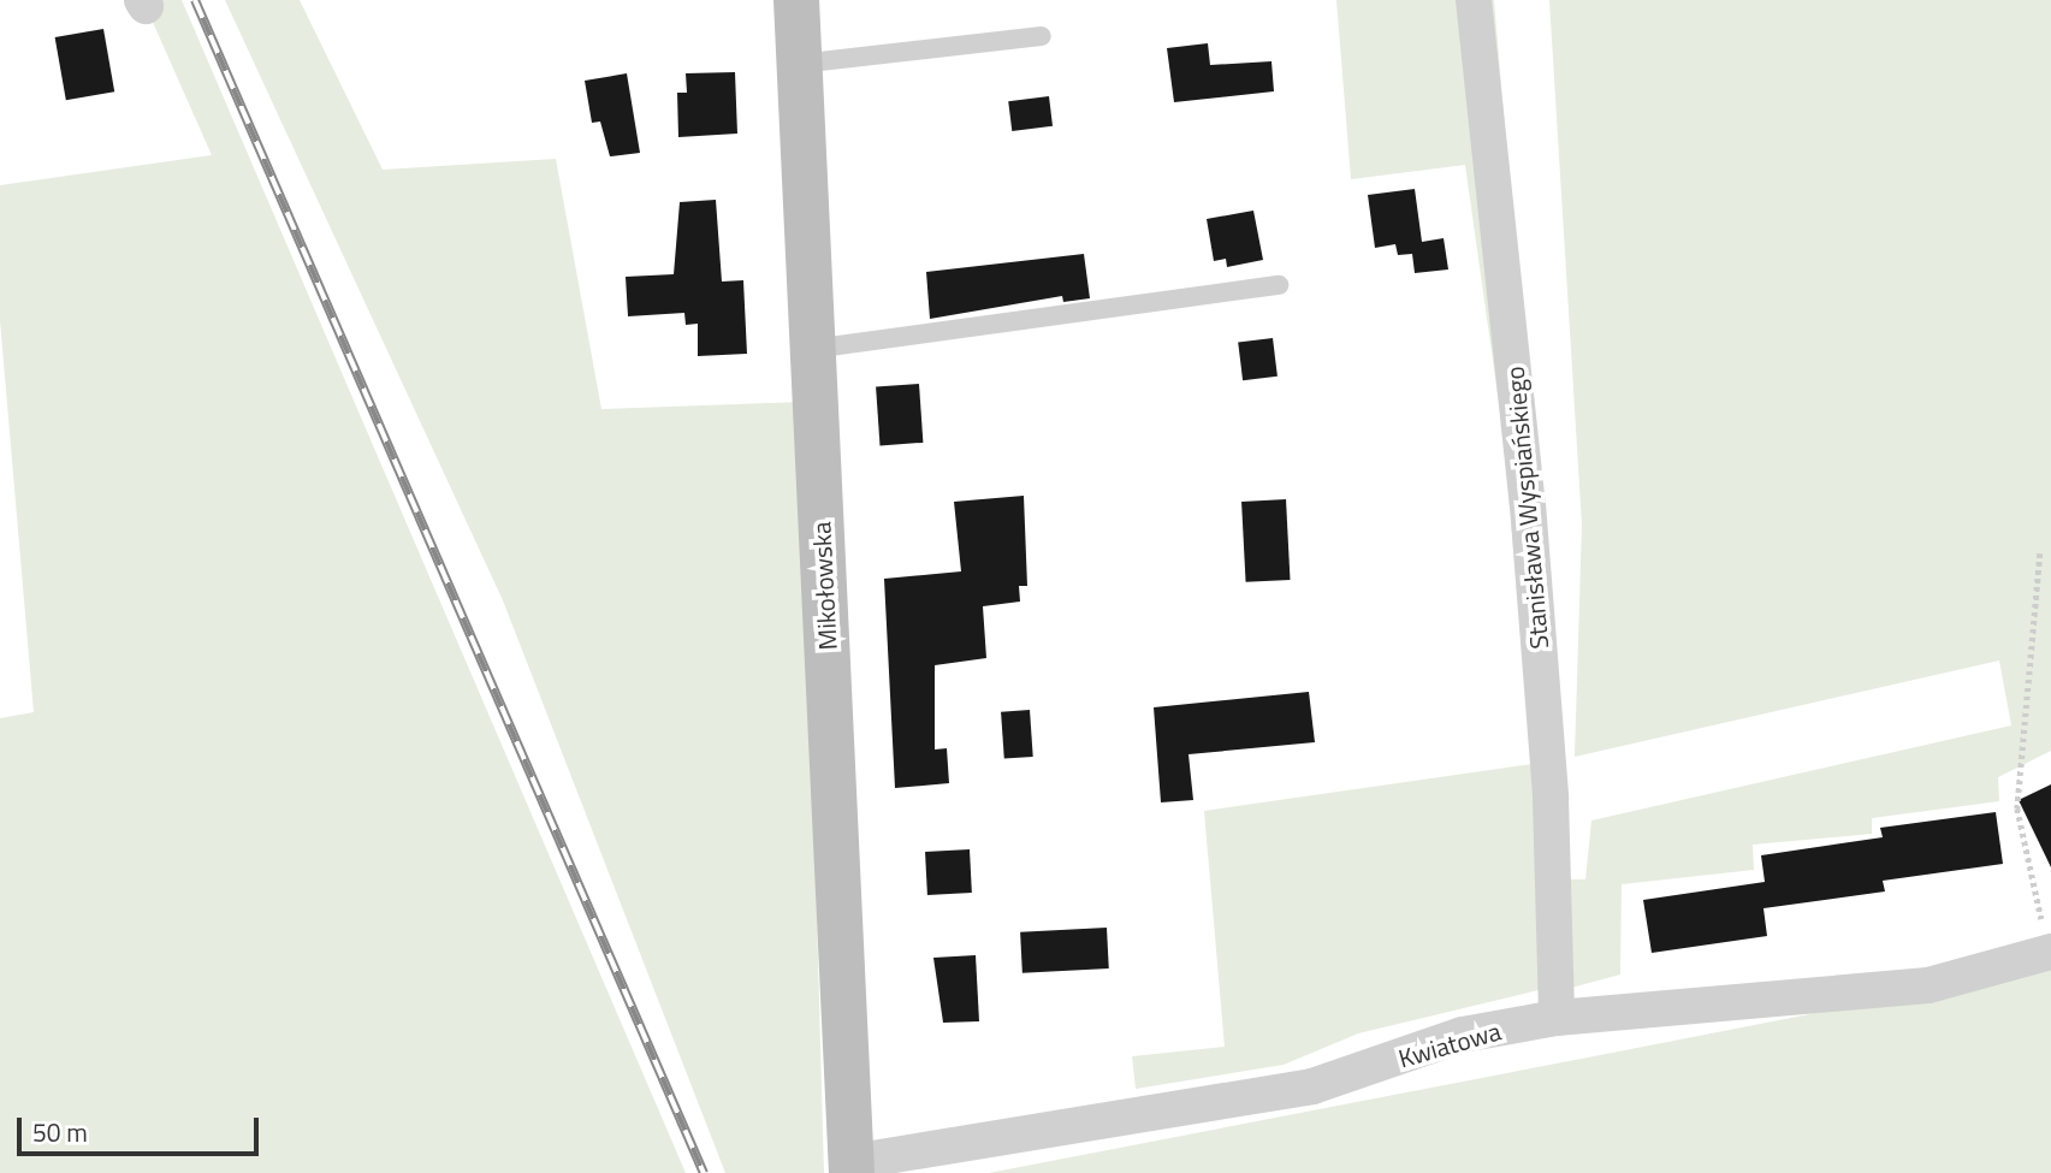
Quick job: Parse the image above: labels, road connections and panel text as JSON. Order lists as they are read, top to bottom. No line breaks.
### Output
{"streets":{"main road":["Mikołowska"],"street":["Stanisława Wyspiańskiego","Kwiatowa"]},"crossings":[["Stanisława Wyspiańskiego","Kwiatowa"],["Mikołowska","Kwiatowa"]],"scale_bar":"50 m"}
